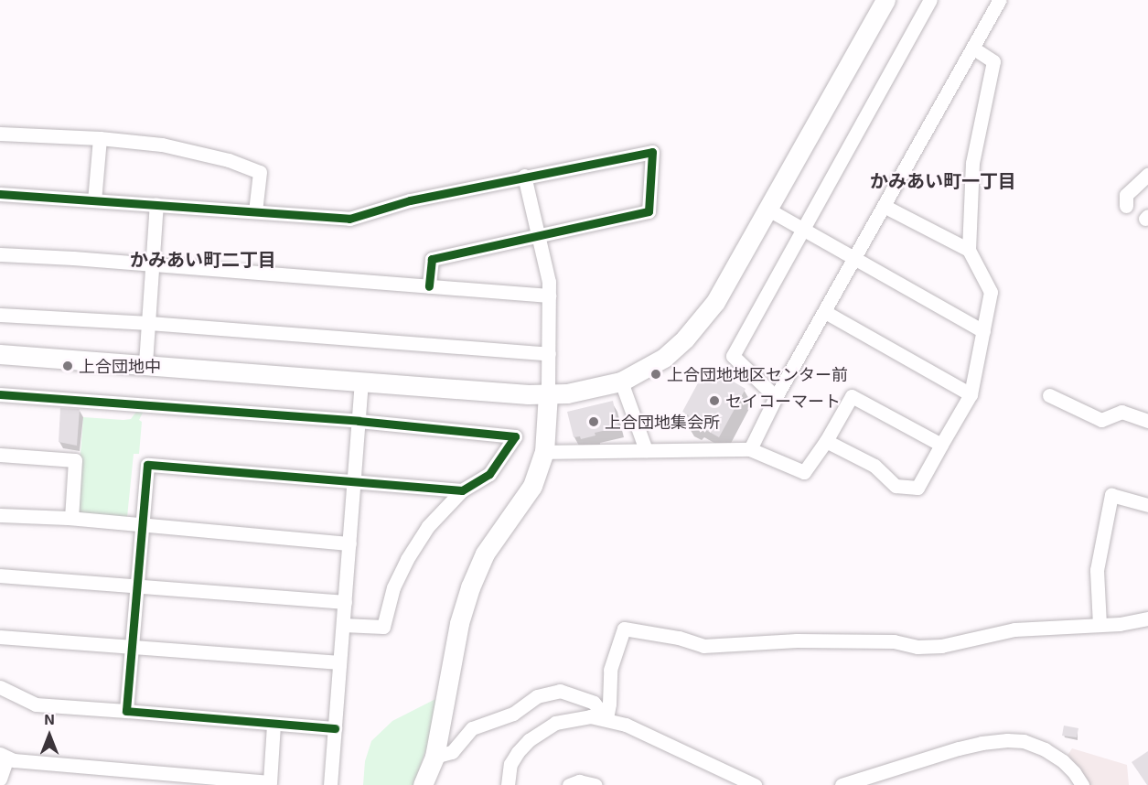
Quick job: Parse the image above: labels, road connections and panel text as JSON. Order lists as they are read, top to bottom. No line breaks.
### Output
{"districts":["かみあい町一丁目","かみあい町二丁目"],"places":["上合団地中","上合団地地区センター前","セイコーマート","上合団地集会所"],"north":"top"}
